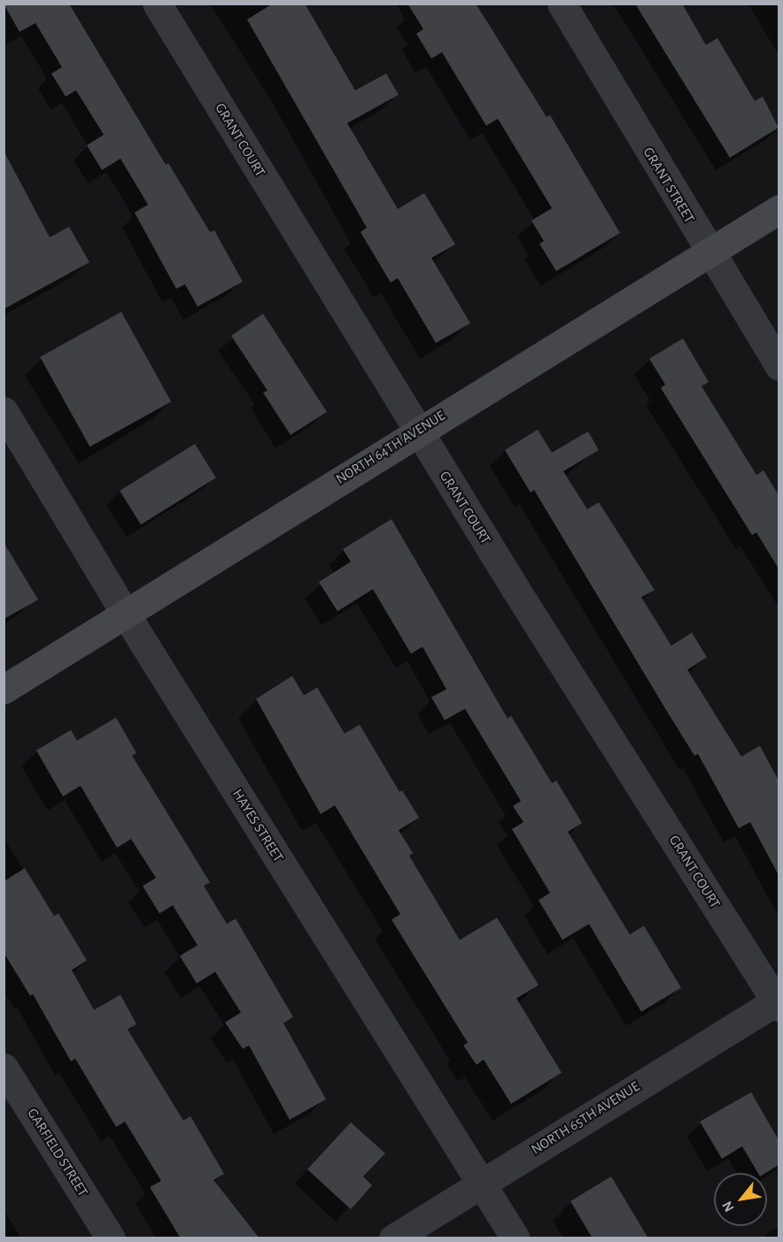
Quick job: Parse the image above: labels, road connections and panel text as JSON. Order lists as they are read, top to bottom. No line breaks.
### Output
{"streets":{"street":["GRANT COURT","GRANT STREET","NORTH 64TH AVENUE","HAYES STREET","NORTH 65TH AVENUE","GARFIELD STREET"]},"crossings":[["GRANT COURT","NORTH 64TH AVENUE"],["GRANT COURT","NORTH 65TH AVENUE"],["GRANT STREET","NORTH 64TH AVENUE"],["NORTH 64TH AVENUE","HAYES STREET"],["HAYES STREET","NORTH 65TH AVENUE"]],"north":"bottom left"}
